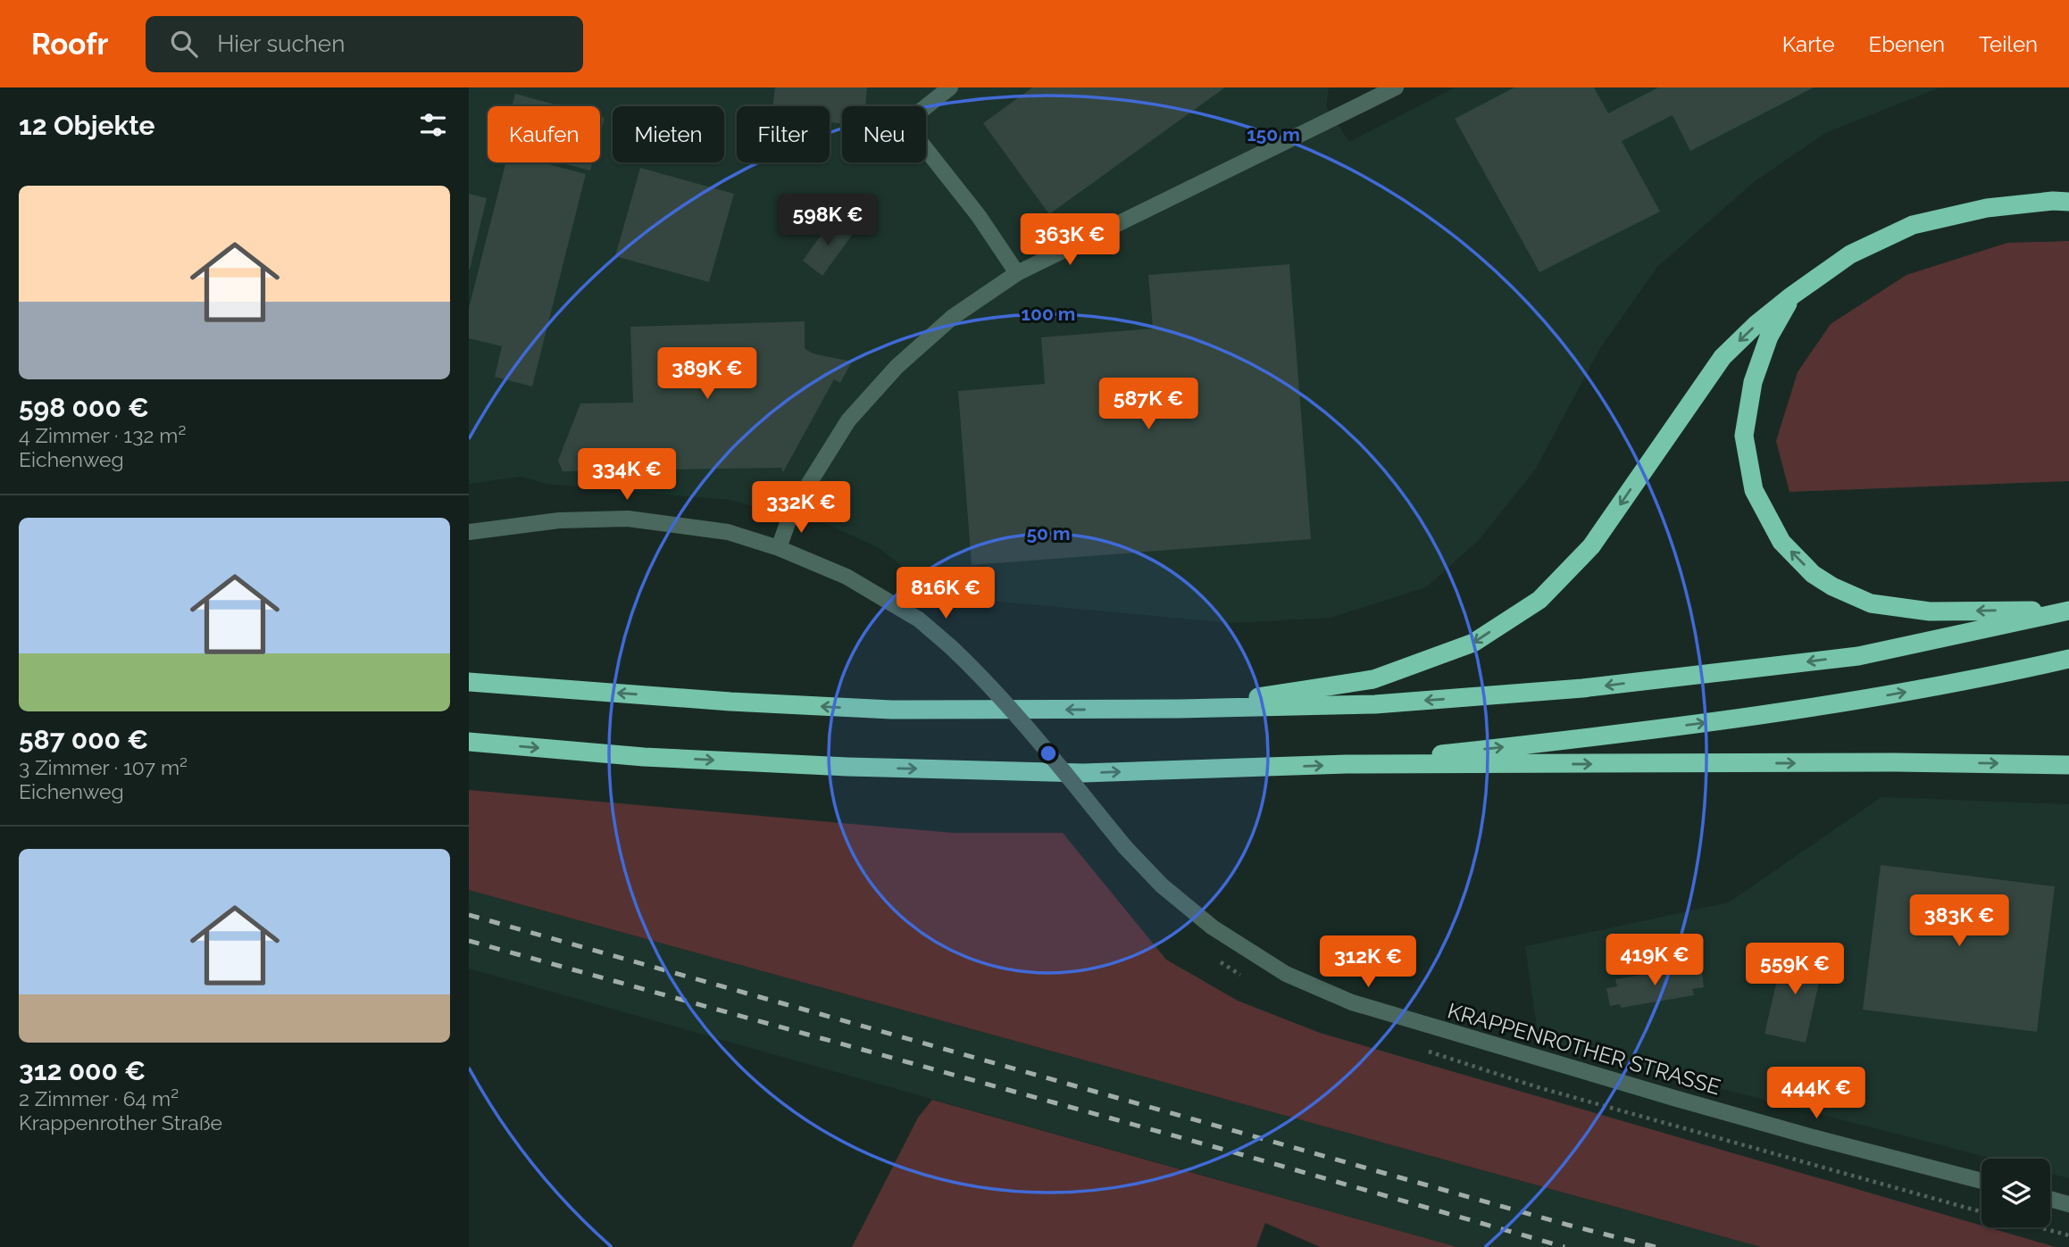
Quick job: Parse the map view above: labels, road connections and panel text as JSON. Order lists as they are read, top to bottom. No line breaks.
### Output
{"streets":{"street":["KRAPPENROTHER STRASSE"]},"page":{"header":"Roofr","search":"Hier suchen","nav":["Karte","Ebenen","Teilen"],"heading":"12 Objekte","chip":["Kaufen","Mieten","Filter","Neu"],"list":[{"name":"598 000 €","note":"4 Zimmer · 132 m² · Eichenweg"},{"name":"587 000 €","note":"3 Zimmer · 107 m² · Eichenweg"},{"name":"312 000 €","note":"2 Zimmer · 64 m² · Krappenrother Straße"}],"price":["598K €","363K €","389K €","587K €","334K €","332K €","816K €","383K €","419K €","312K €","559K €","444K €"]},"rings":["150 m","100 m","50 m"]}
